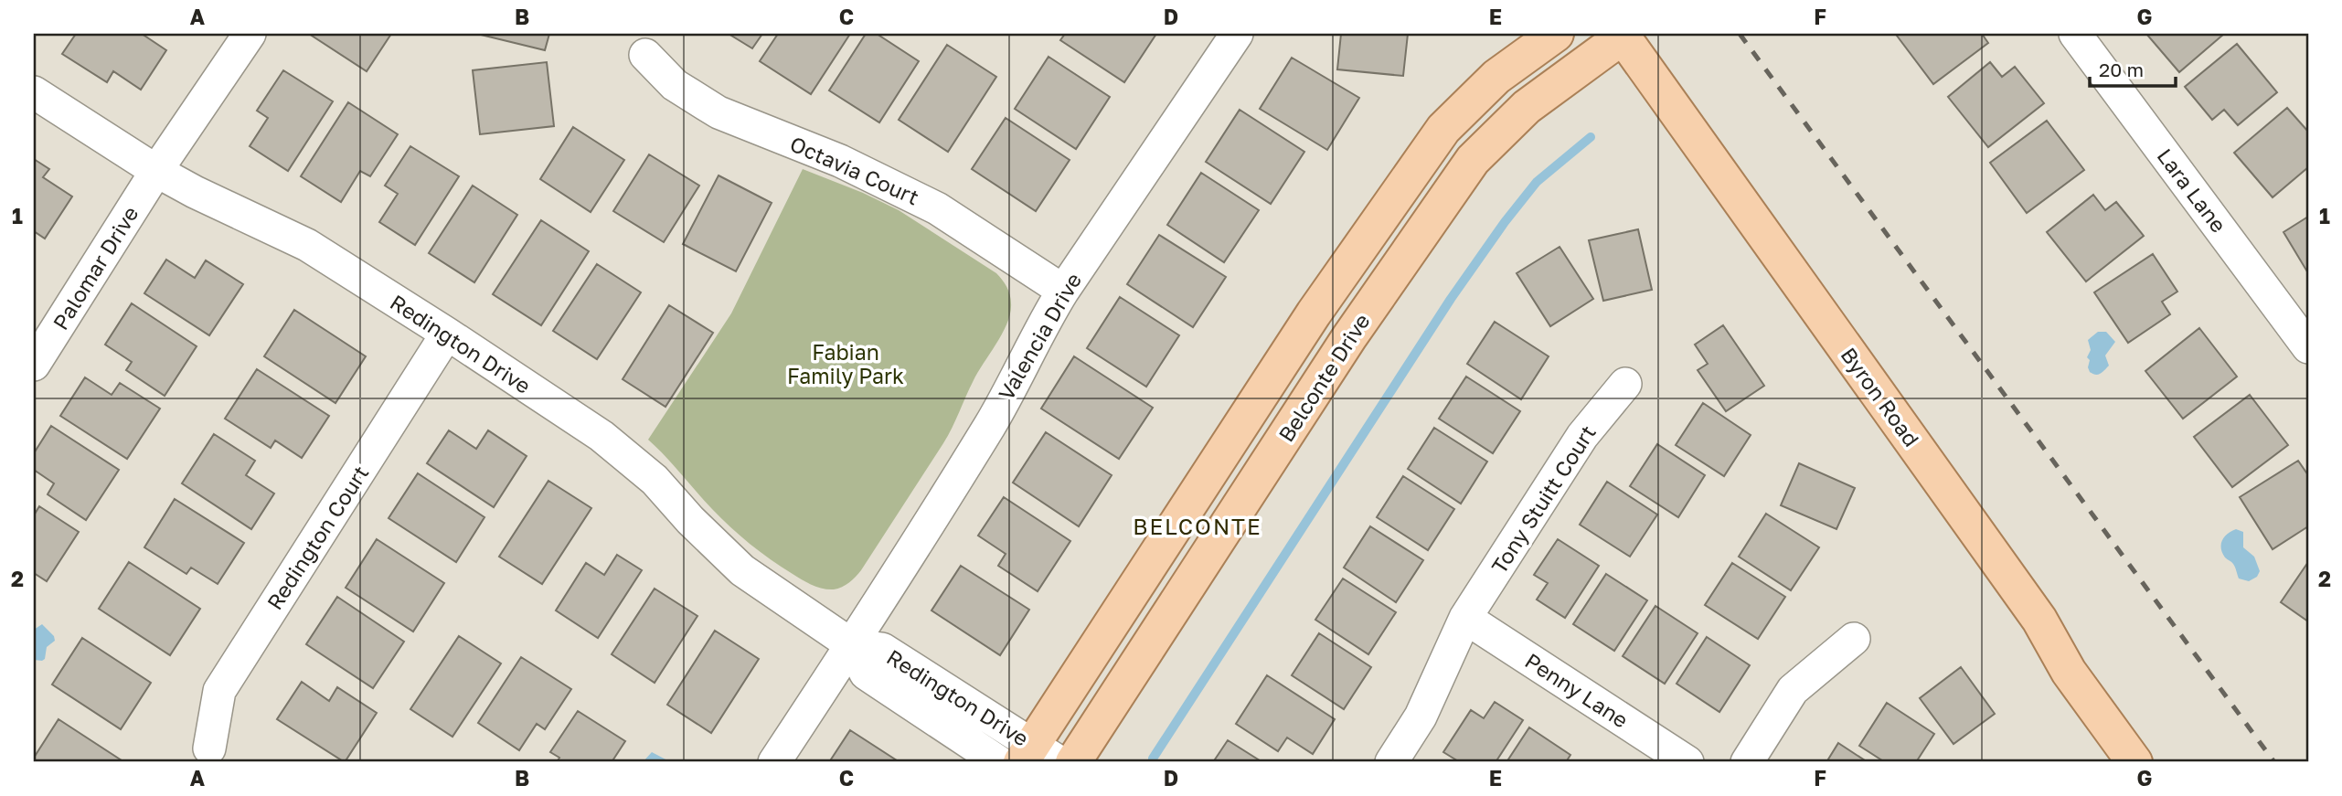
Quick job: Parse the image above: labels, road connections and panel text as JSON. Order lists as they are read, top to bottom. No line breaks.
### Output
{"streets":{"main road":["Belconte Drive","Byron Road"],"street":["Octavia Court","Lara Lane","Palomar Drive","Valencia Drive","Redington Drive","Tony Stuitt Court","Redington Court","Penny Lane"]},"crossings":[["Octavia Court","Valencia Drive"],["Palomar Drive","Redington Drive"],["Valencia Drive","Redington Drive"],["Redington Drive","Belconte Drive"],["Redington Drive","Redington Court"],["Belconte Drive","Byron Road"],["Tony Stuitt Court","Penny Lane"]],"districts":["BELCONTE"],"parks":["Fabian Family Park"],"scale_bar":"20 m","grid":{"columns":["A","B","C","D","E","F","G"],"rows":["1","2"]}}
